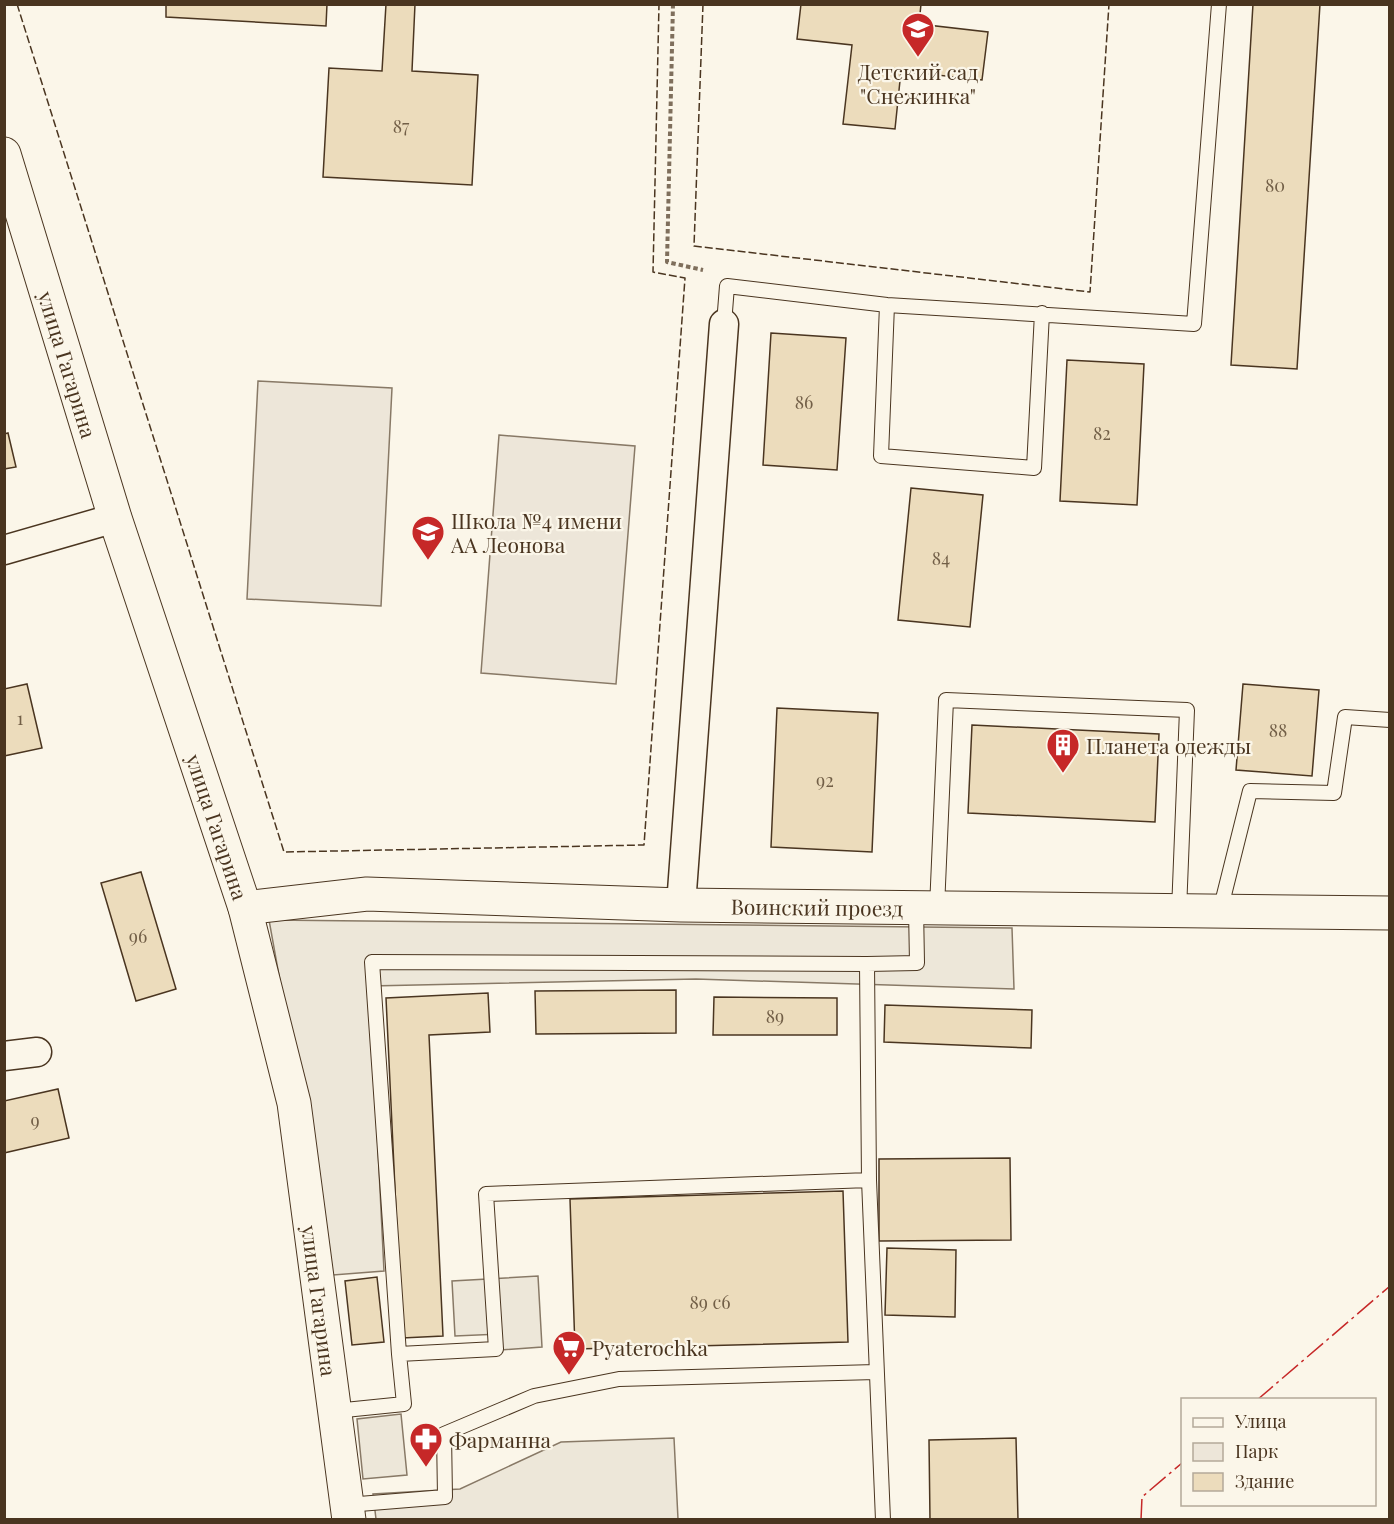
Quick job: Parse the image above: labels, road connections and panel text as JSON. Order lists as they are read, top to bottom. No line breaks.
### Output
{"streets":{"main road":["улица Гагарина","Воинский проезд"]},"crossings":[["улица Гагарина","Воинский проезд"]],"places":{"school or university":["Детский сад \"Снежинка\"","Школа №4 имени АА Леонова"],"building":["Планета одежды"],"supermarket":["Pyaterochka"],"pharmacy":["Фарманна"]},"house_numbers":["87","80","86","82","84","1","88","92","96","89","9","89 с6"],"legend":["Улица","Парк","Здание"]}
